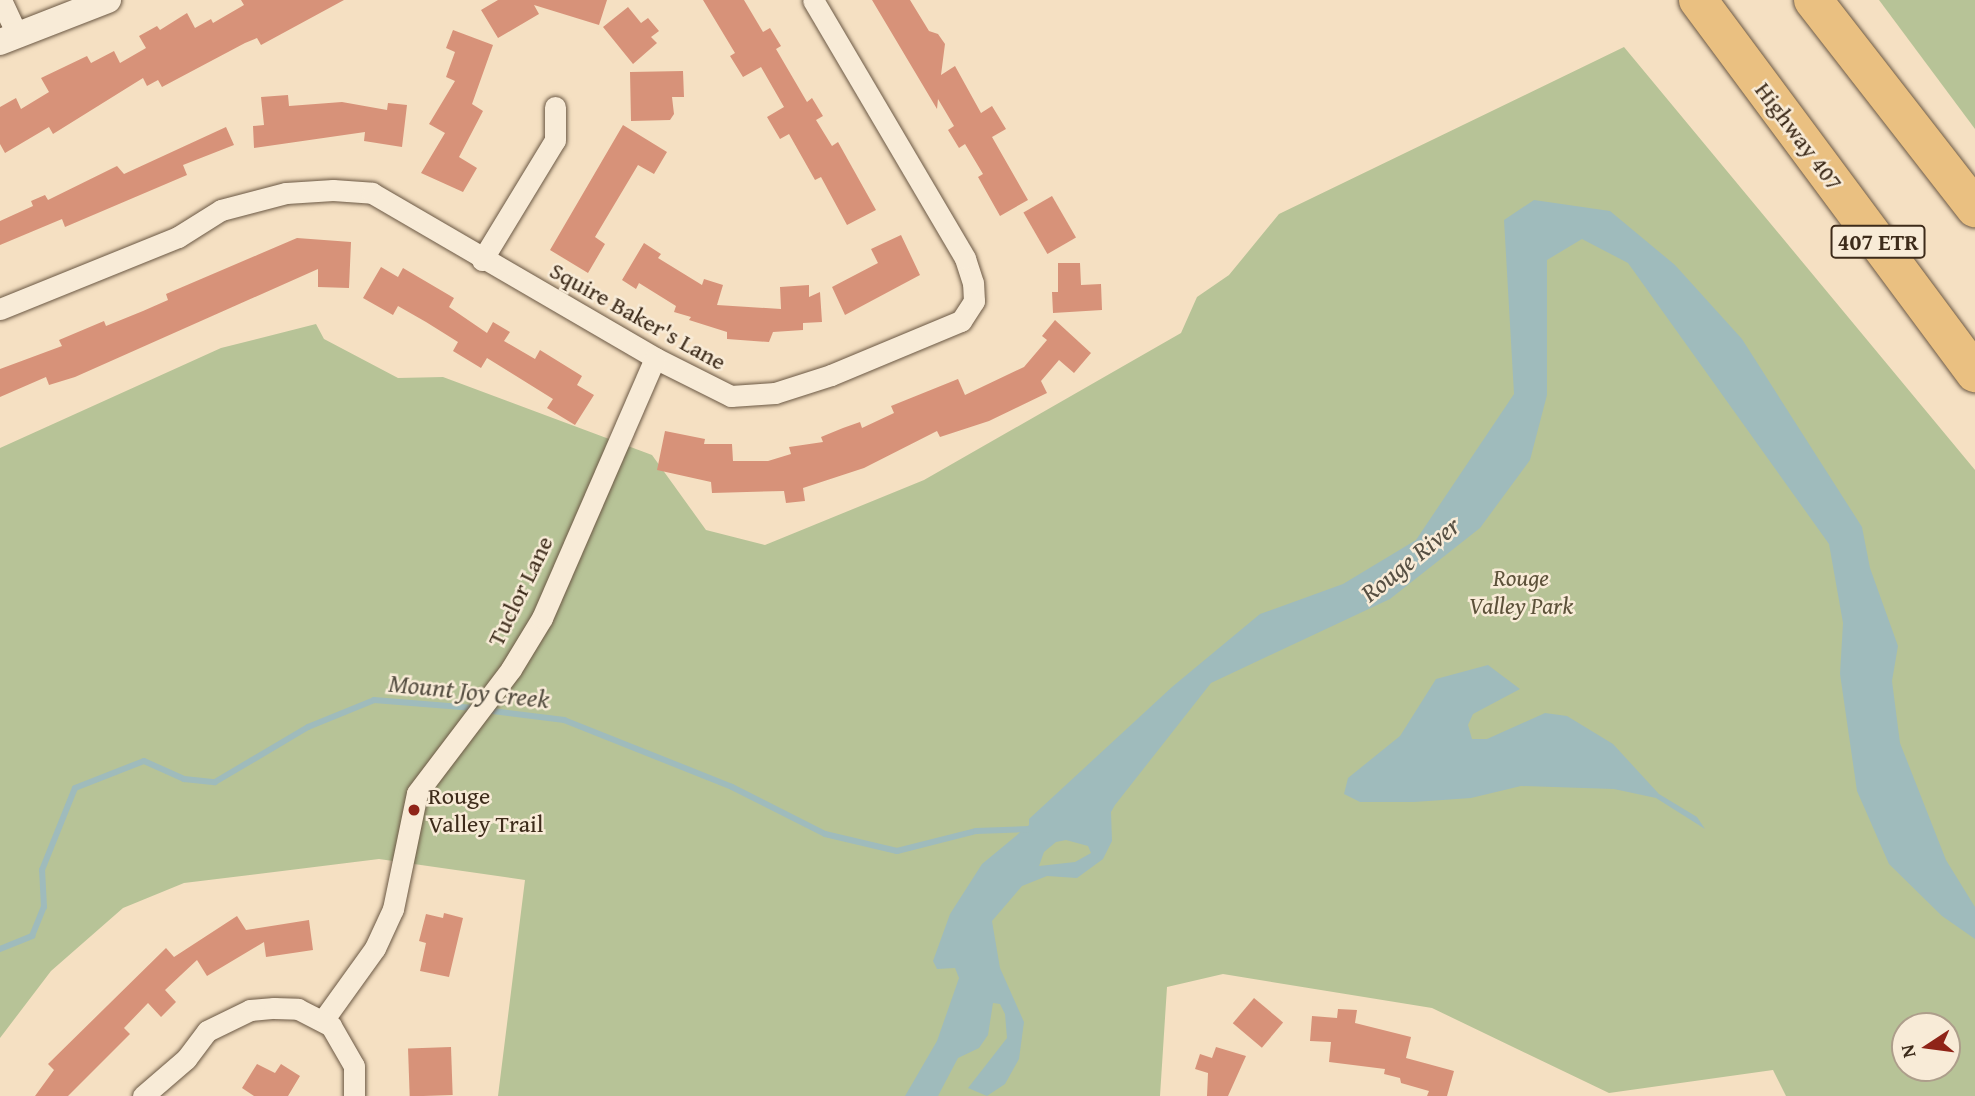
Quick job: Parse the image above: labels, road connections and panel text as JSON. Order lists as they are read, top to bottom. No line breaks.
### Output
{"streets":{"highway":["Highway 407","407 ETR"],"street":["Squire Baker's Lane","Tuclor Lane"]},"crossings":[["Squire Baker's Lane","Tuclor Lane"]],"water":["Rouge River","Mount Joy Creek"],"parks":["Rouge Valley Park"],"places":["Rouge Valley Trail"],"north":"left"}
